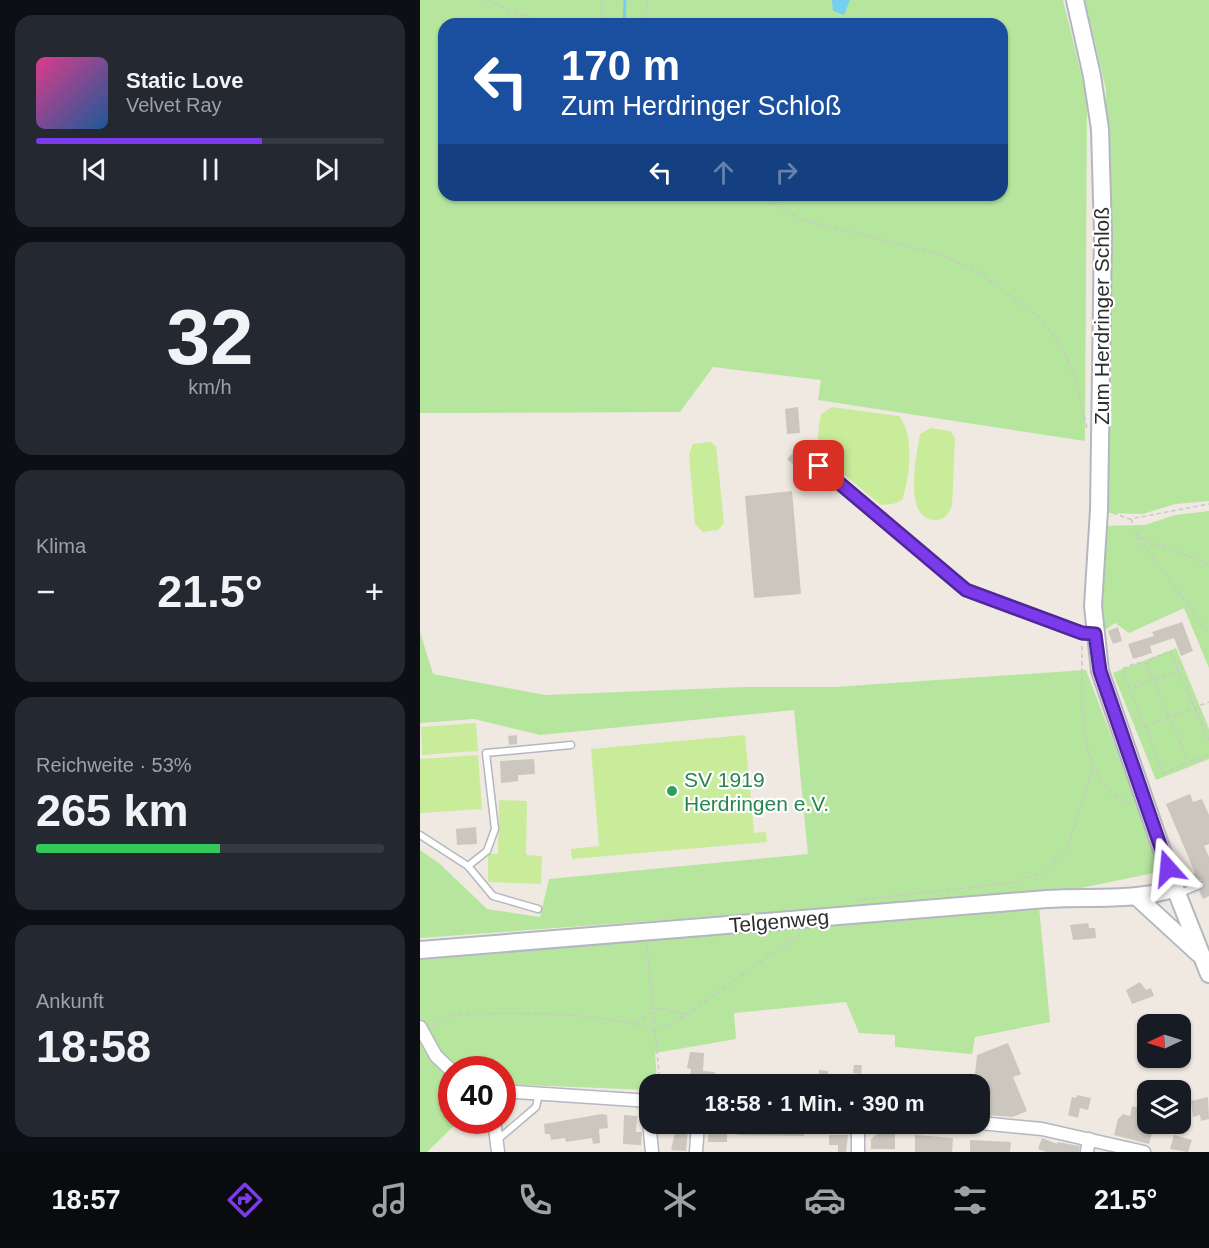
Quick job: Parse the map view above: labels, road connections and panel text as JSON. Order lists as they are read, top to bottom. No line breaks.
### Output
{"streets":{"street":["Zum Herdringer Schloß","Telgenweg"]},"crossings":[["Zum Herdringer Schloß","Telgenweg"]],"places":["SV 1919 Herdringen e.V."],"north":"left","page":{"turn":["170 m","Zum Herdringer Schloß"],"song":["Static Love","Velvet Ray"],"tile":[["32","km/h"],"Klima",["Reichweite · 53%","265 km"],["Ankunft","18:58"]],"heat":["−","21.5°","+"],"limit":"40","trip":"18:58 · 1 Min. · 390 m","tabs":["18:57","21.5°"]}}
